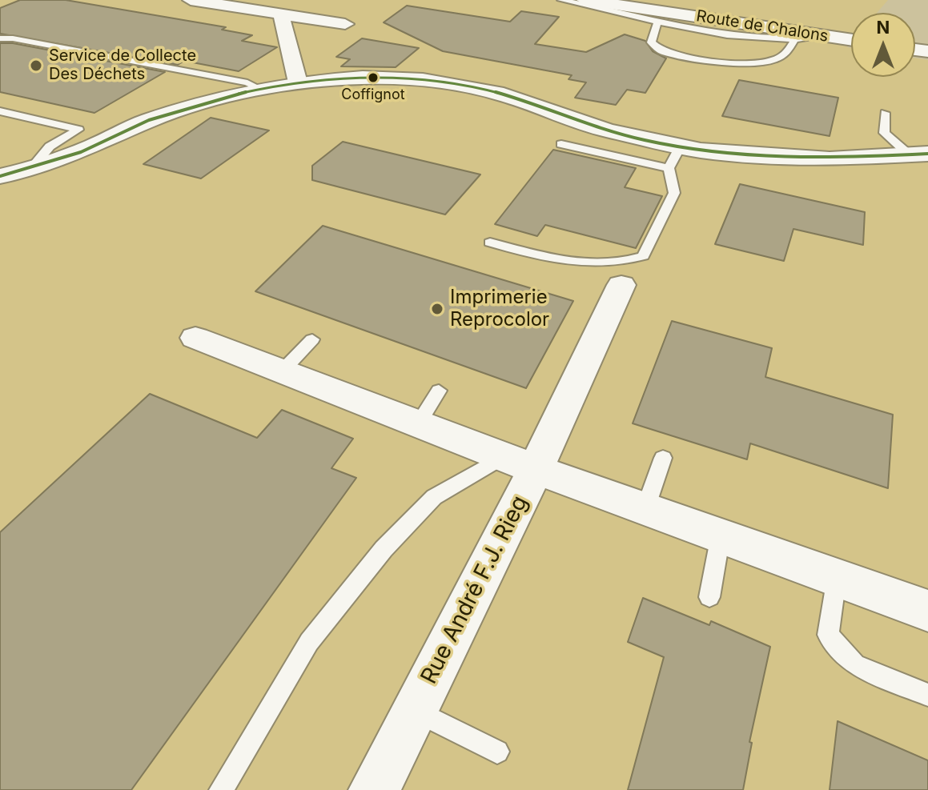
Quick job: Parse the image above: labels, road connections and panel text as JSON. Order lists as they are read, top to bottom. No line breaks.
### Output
{"streets":{"street":["Route de Chalons","Rue André F.J. Rieg"]},"places":["Service de Collecte Des Déchets","Coffignot","Imprimerie Reprocolor"],"north":"top"}
